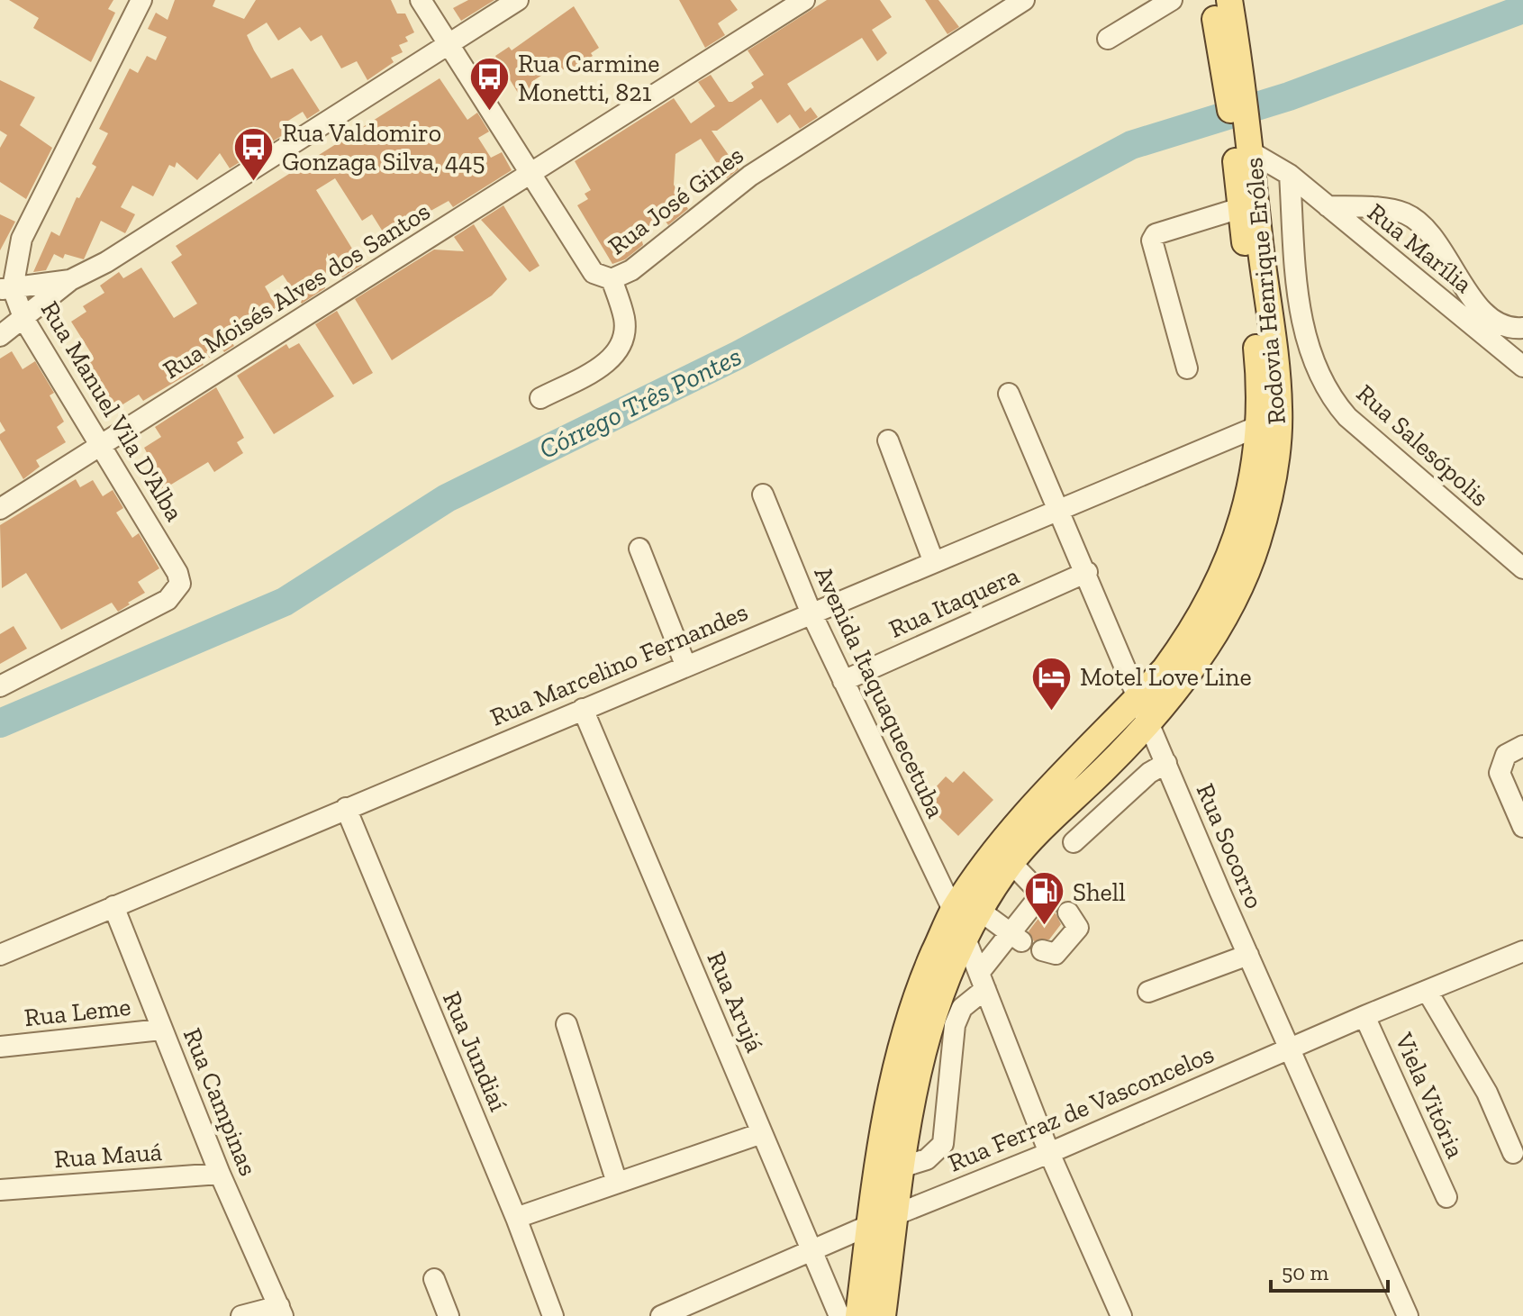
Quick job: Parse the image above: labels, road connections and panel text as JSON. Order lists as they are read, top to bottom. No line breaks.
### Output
{"streets":{"main road":["Rodovia Henrique Eróles"],"street":["Rua José Gines","Rua Marília","Rua Moisés Alves dos Santos","Rua Manuel Vila D'Alba","Rua Salesópolis","Rua Itaquera","Rua Marcelino Fernandes","Avenida Itaquaquecetuba","Rua Socorro","Rua Arujá","Rua Leme","Rua Jundiaí","Viela Vitória","Rua Campinas","Rua Ferraz de Vasconcelos","Rua Mauá"]},"crossings":[["Rua José Gines","Rua Moisés Alves dos Santos"],["Rua Marília","Rodovia Henrique Eróles"],["Rua Marília","Rua Salesópolis"],["Rua Moisés Alves dos Santos","Rua Manuel Vila D'Alba"],["Rodovia Henrique Eróles","Rua Marcelino Fernandes"],["Rodovia Henrique Eróles","Avenida Itaquaquecetuba"],["Rodovia Henrique Eróles","Rua Socorro"],["Rodovia Henrique Eróles","Rua Ferraz de Vasconcelos"],["Rua Itaquera","Avenida Itaquaquecetuba"],["Rua Itaquera","Rua Socorro"],["Rua Marcelino Fernandes","Avenida Itaquaquecetuba"],["Rua Marcelino Fernandes","Rua Socorro"],["Rua Marcelino Fernandes","Rua Arujá"],["Rua Marcelino Fernandes","Rua Jundiaí"],["Rua Marcelino Fernandes","Rua Campinas"],["Rua Socorro","Rua Ferraz de Vasconcelos"],["Rua Arujá","Rua Ferraz de Vasconcelos"],["Rua Leme","Rua Campinas"],["Viela Vitória","Rua Ferraz de Vasconcelos"],["Rua Campinas","Rua Mauá"]],"water":["Córrego Três Pontes"],"places":{"bus stop":["Rua Carmine Monetti, 821","Rua Valdomiro Gonzaga Silva, 445"],"hotel":["Motel Love Line"],"fuel station":["Shell"]},"scale_bar":"50 m"}
